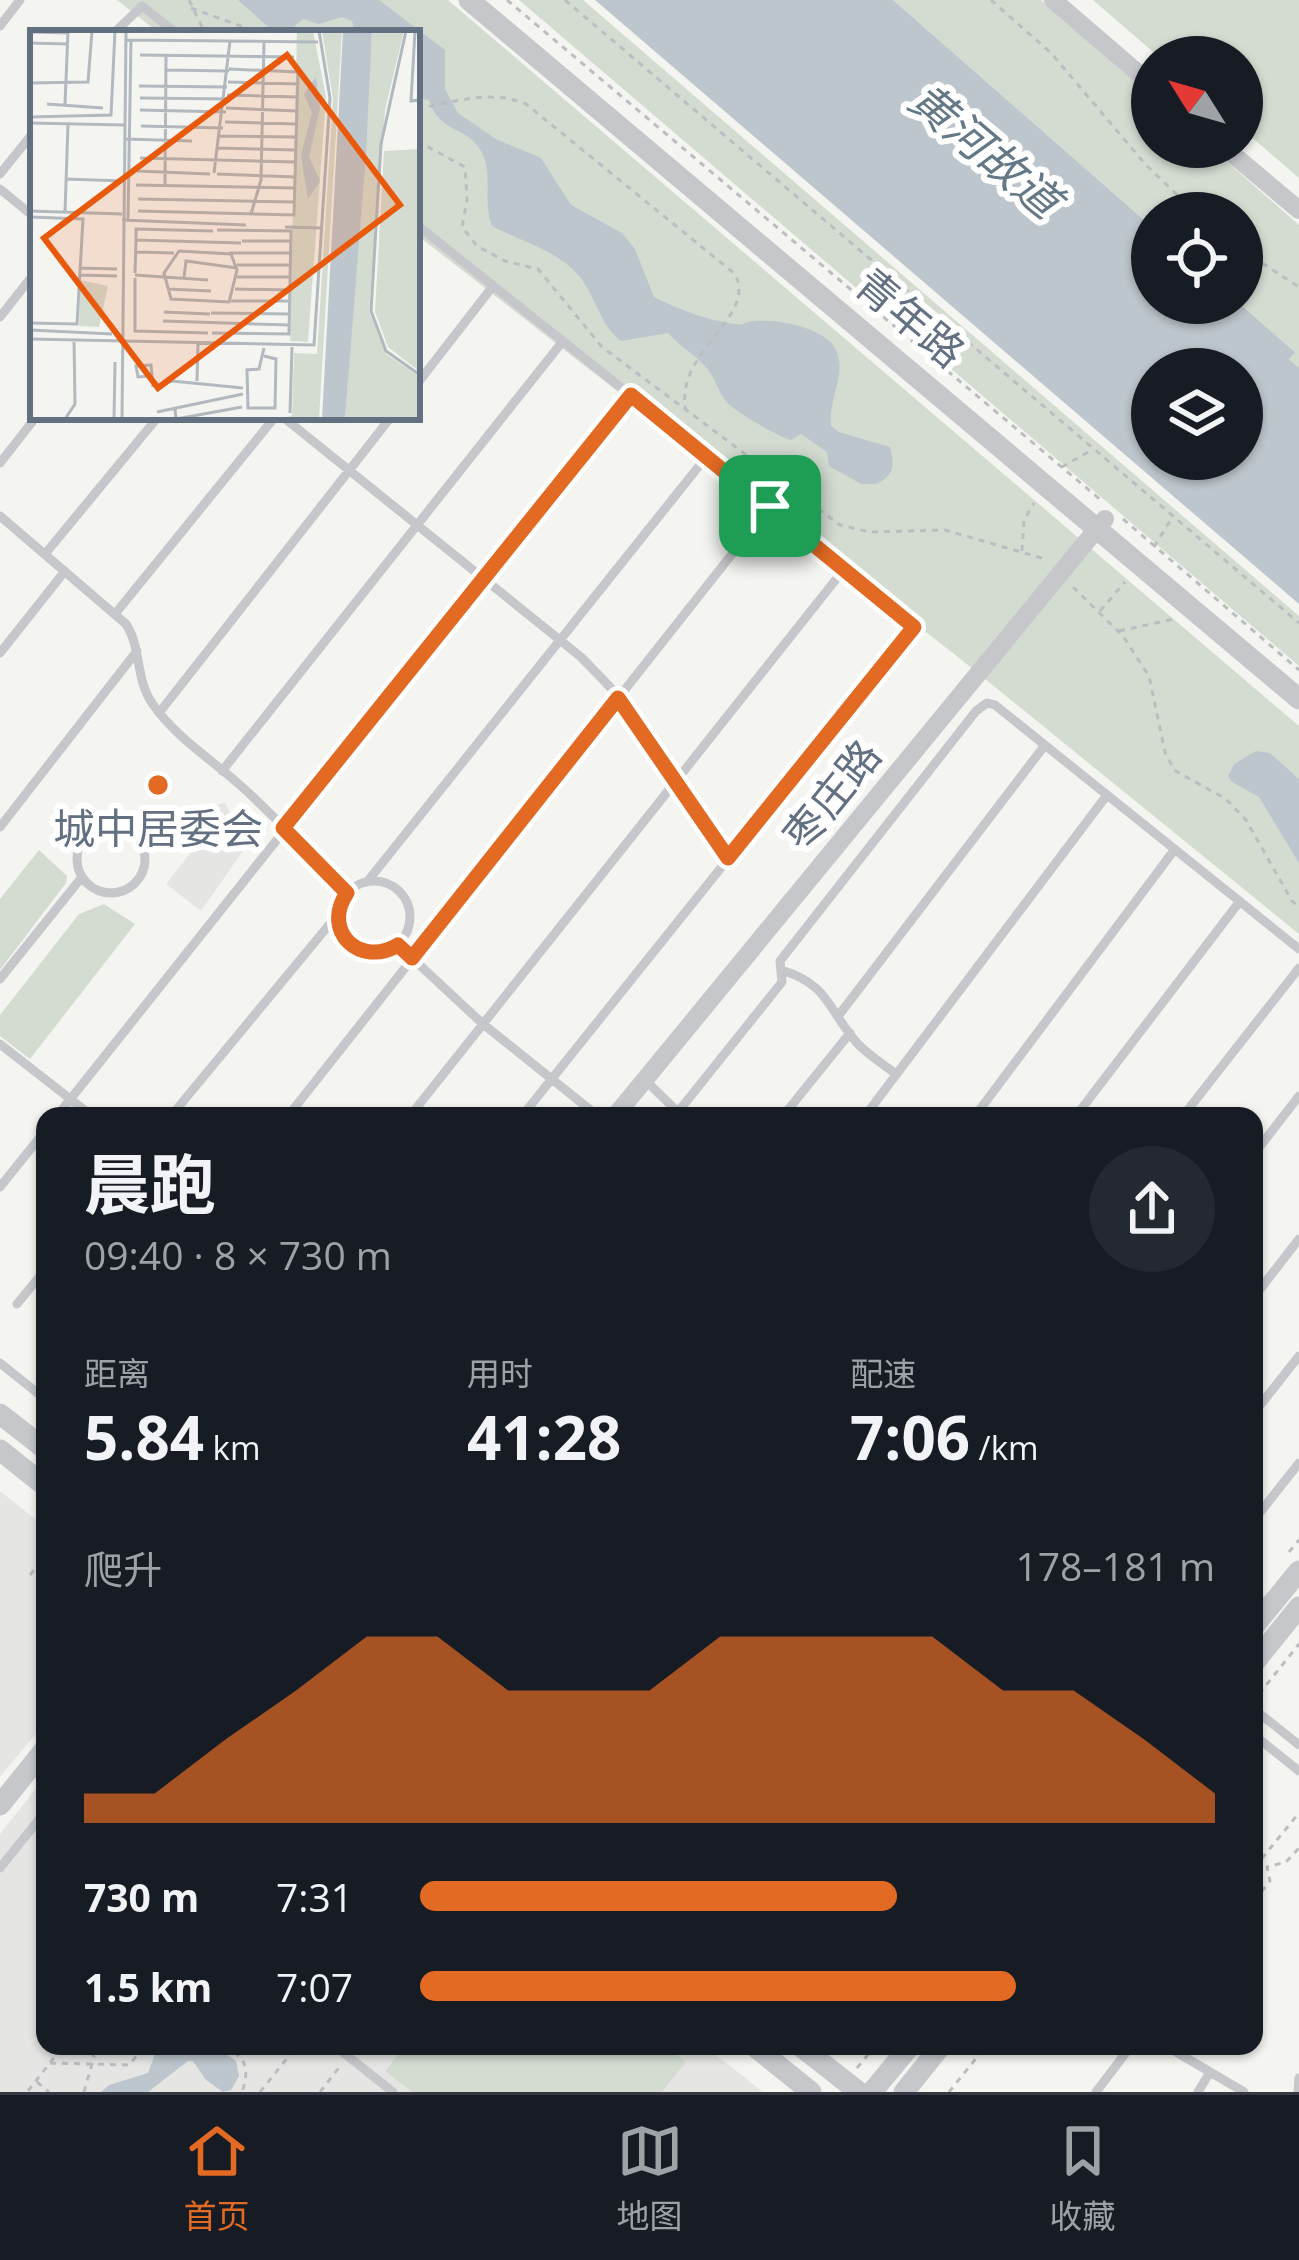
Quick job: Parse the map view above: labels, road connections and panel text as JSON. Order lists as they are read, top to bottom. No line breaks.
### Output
{"streets":{"street":["青年路","枣庄路"]},"crossings":[["青年路","枣庄路"]],"water":["黄河故道"],"places":["城中居委会"],"north":"top left","page":{"heading":["晨跑","09:40 · 8 × 730 m"],"stats":[["距离","5.84 km"],["用时","41:28"],["配速","7:06 /km"]],"chart":["爬升","178–181 m"],"list":[{"name":"730 m","note":"7:31"},{"name":"1.5 km","note":"7:07"}],"tabs":["首页","地图","收藏"]}}
